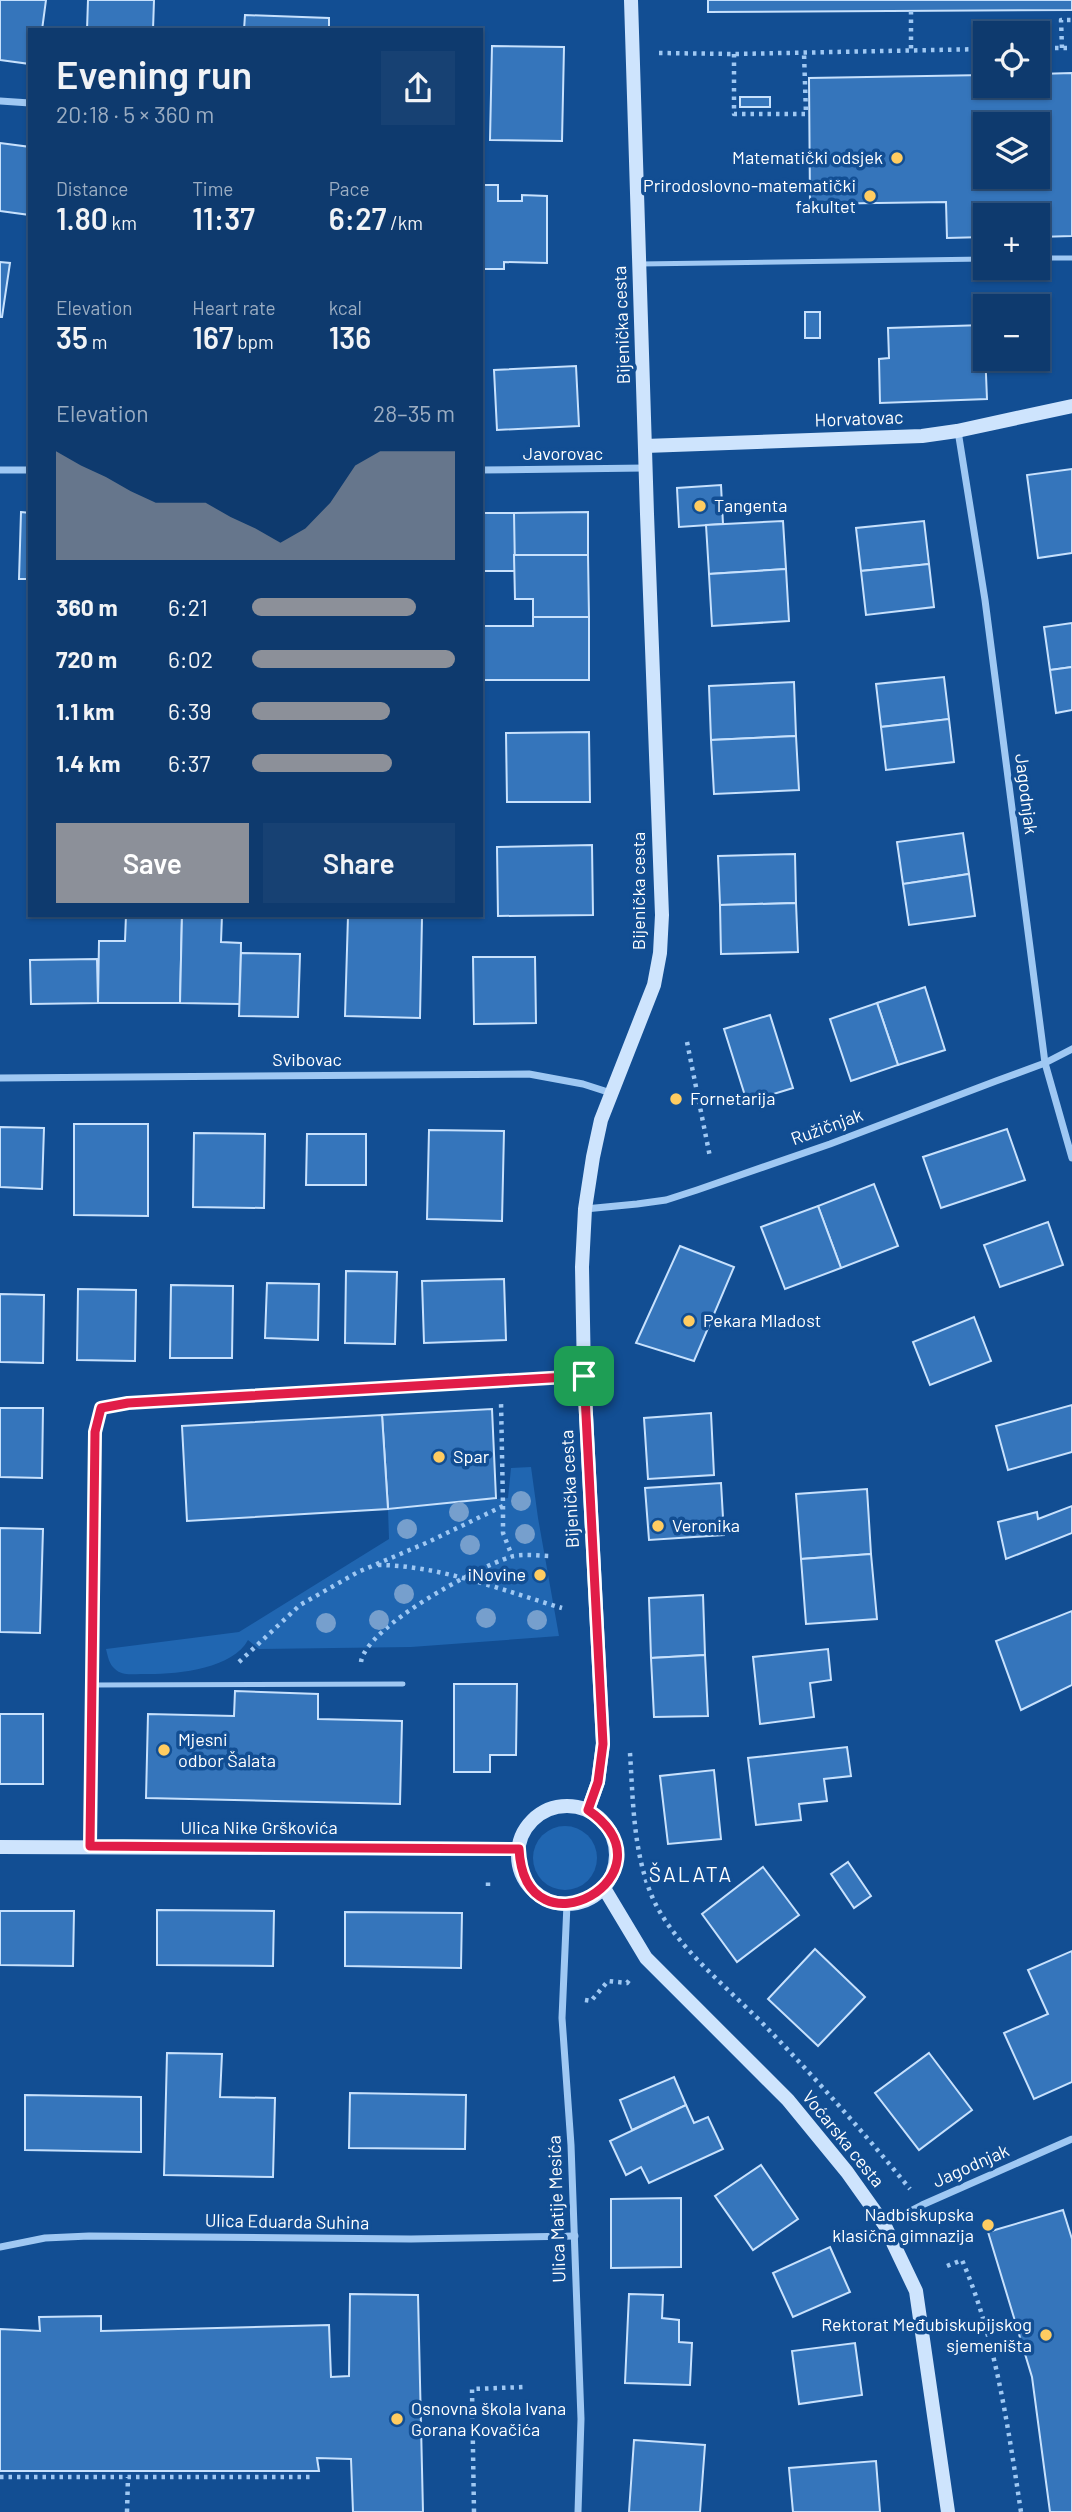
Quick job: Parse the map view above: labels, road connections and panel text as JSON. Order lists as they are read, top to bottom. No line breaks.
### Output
{"streets":{"main road":["Bijenička cesta","Horvatovac","Ulica Nike Grškovića","Voćarska cesta"],"street":["Javorovac","Jagodnjak","Svibovac","Ružičnjak","Ulica Matije Mesića","Ulica Eduarda Suhina"]},"crossings":[["Bijenička cesta","Horvatovac"],["Bijenička cesta","Javorovac"],["Bijenička cesta","Svibovac"],["Bijenička cesta","Ružičnjak"],["Bijenička cesta","Ulica Nike Grškovića"],["Bijenička cesta","Voćarska cesta"],["Bijenička cesta","Ulica Matije Mesića"],["Horvatovac","Jagodnjak"],["Jagodnjak","Ružičnjak"],["Jagodnjak","Voćarska cesta"],["Ulica Nike Grškovića","Voćarska cesta"],["Ulica Nike Grškovića","Ulica Matije Mesića"],["Voćarska cesta","Ulica Matije Mesića"],["Ulica Matije Mesića","Ulica Eduarda Suhina"]],"districts":["ŠALATA"],"places":["Matematički odsjek","Prirodoslovno-matematički fakultet","Tangenta","Fornetarija","Pekara Mladost","Spar","Veronika","iNovine","Mjesni odbor Šalata","Nadbiskupska klasična gimnazija","Rektorat Međubiskupijskog sjemeništa","Osnovna škola Ivana Gorana Kovačića"],"page":{"map_buttons":["+","−"],"heading":["Evening run","20:18 · 5 × 360 m"],"stats":[["Distance","1.80 km"],["Time","11:37"],["Pace","6:27 /km"],["Elevation","35 m"],["Heart rate","167 bpm"],["kcal","136"]],"chart":["Elevation","28–35 m"],"list":[{"name":"360 m","note":"6:21"},{"name":"720 m","note":"6:02"},{"name":"1.1 km","note":"6:39"},{"name":"1.4 km","note":"6:37"}],"buttons":["Save","Share"]}}
